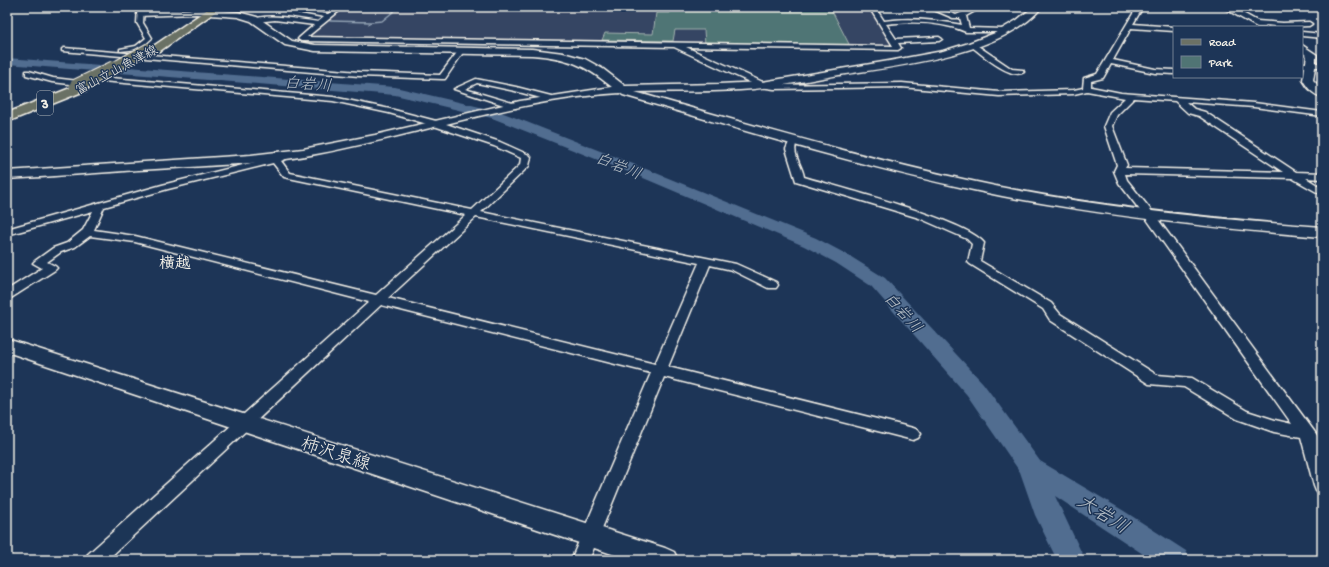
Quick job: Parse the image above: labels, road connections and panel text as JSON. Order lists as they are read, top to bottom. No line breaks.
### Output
{"streets":{"main road":["富山立山魚津線","3"],"street":["柿沢泉線"]},"districts":["横越"],"water":["白岩川","大岩川"],"legend":["Road","Park"]}
